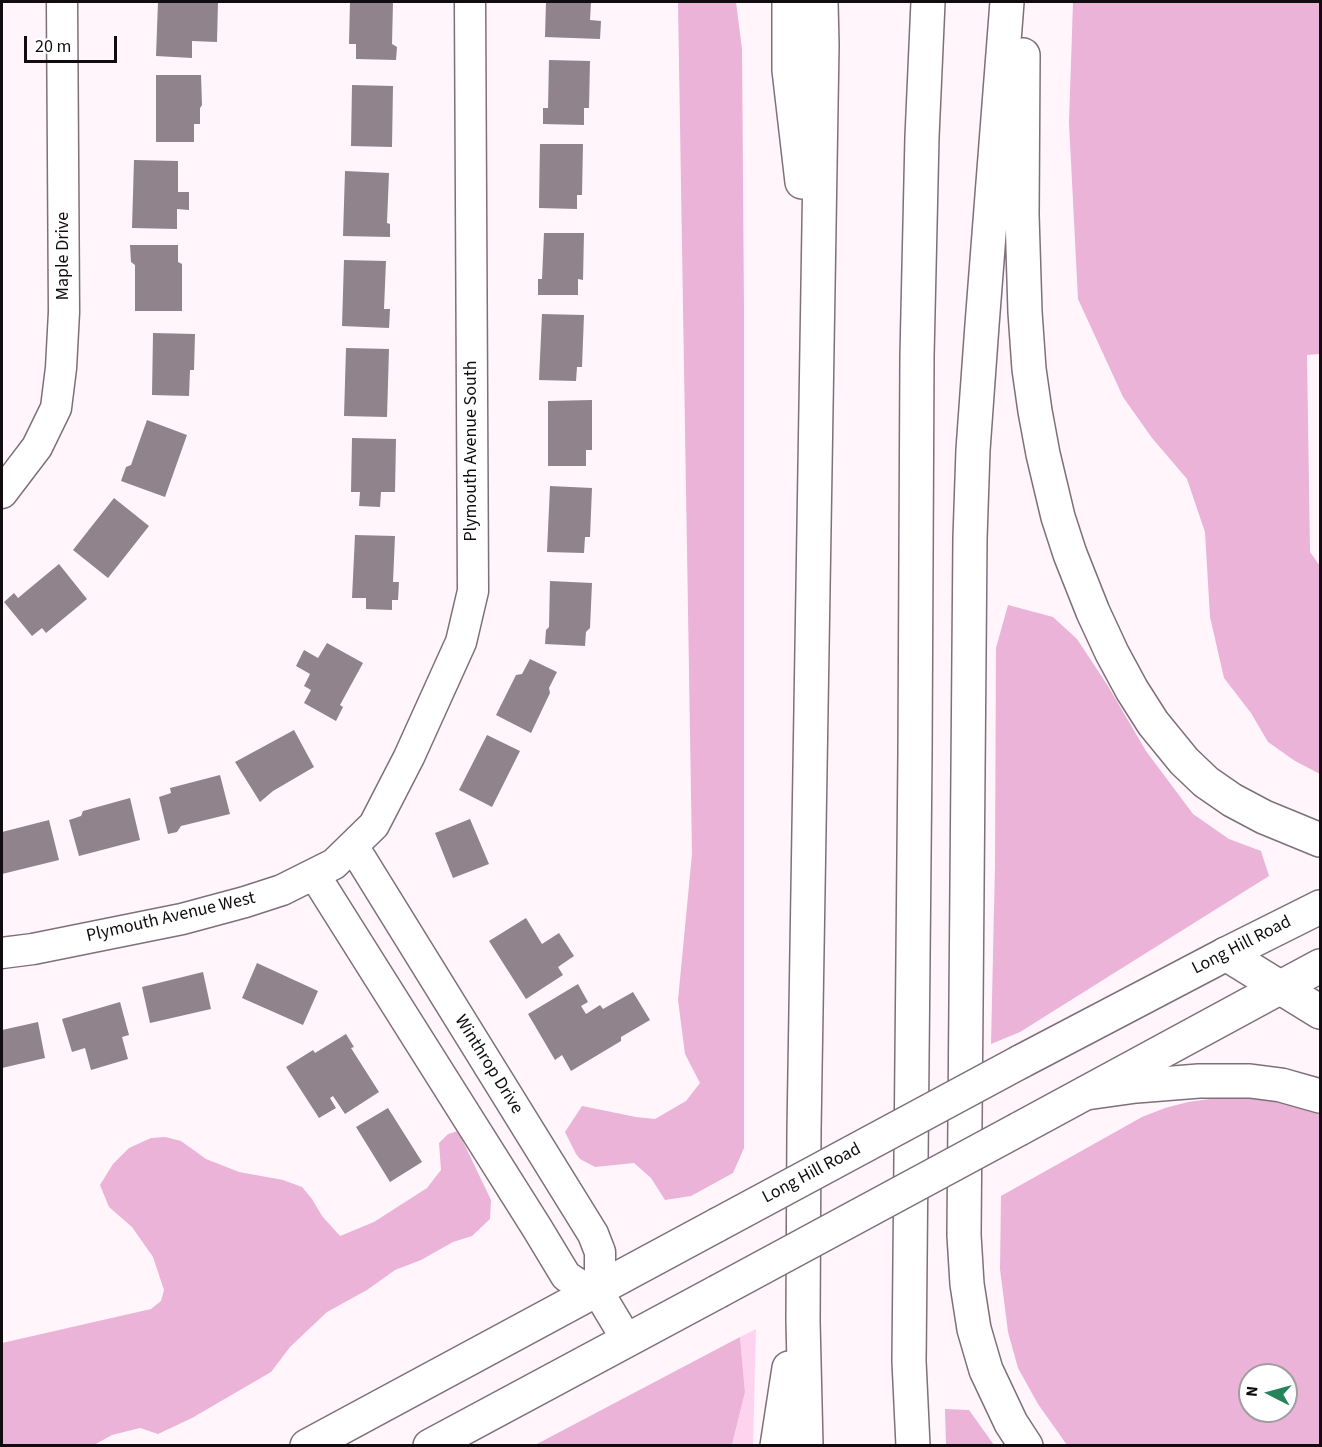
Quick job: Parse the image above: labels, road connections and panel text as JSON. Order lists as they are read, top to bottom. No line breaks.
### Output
{"streets":{"main road":["Long Hill Road"],"street":["Maple Drive","Plymouth Avenue South","Plymouth Avenue West","Winthrop Drive"]},"crossings":[["Plymouth Avenue South","Plymouth Avenue West"],["Plymouth Avenue South","Winthrop Drive"],["Plymouth Avenue West","Winthrop Drive"],["Long Hill Road","Winthrop Drive"]],"scale_bar":"20 m","north":"left"}
